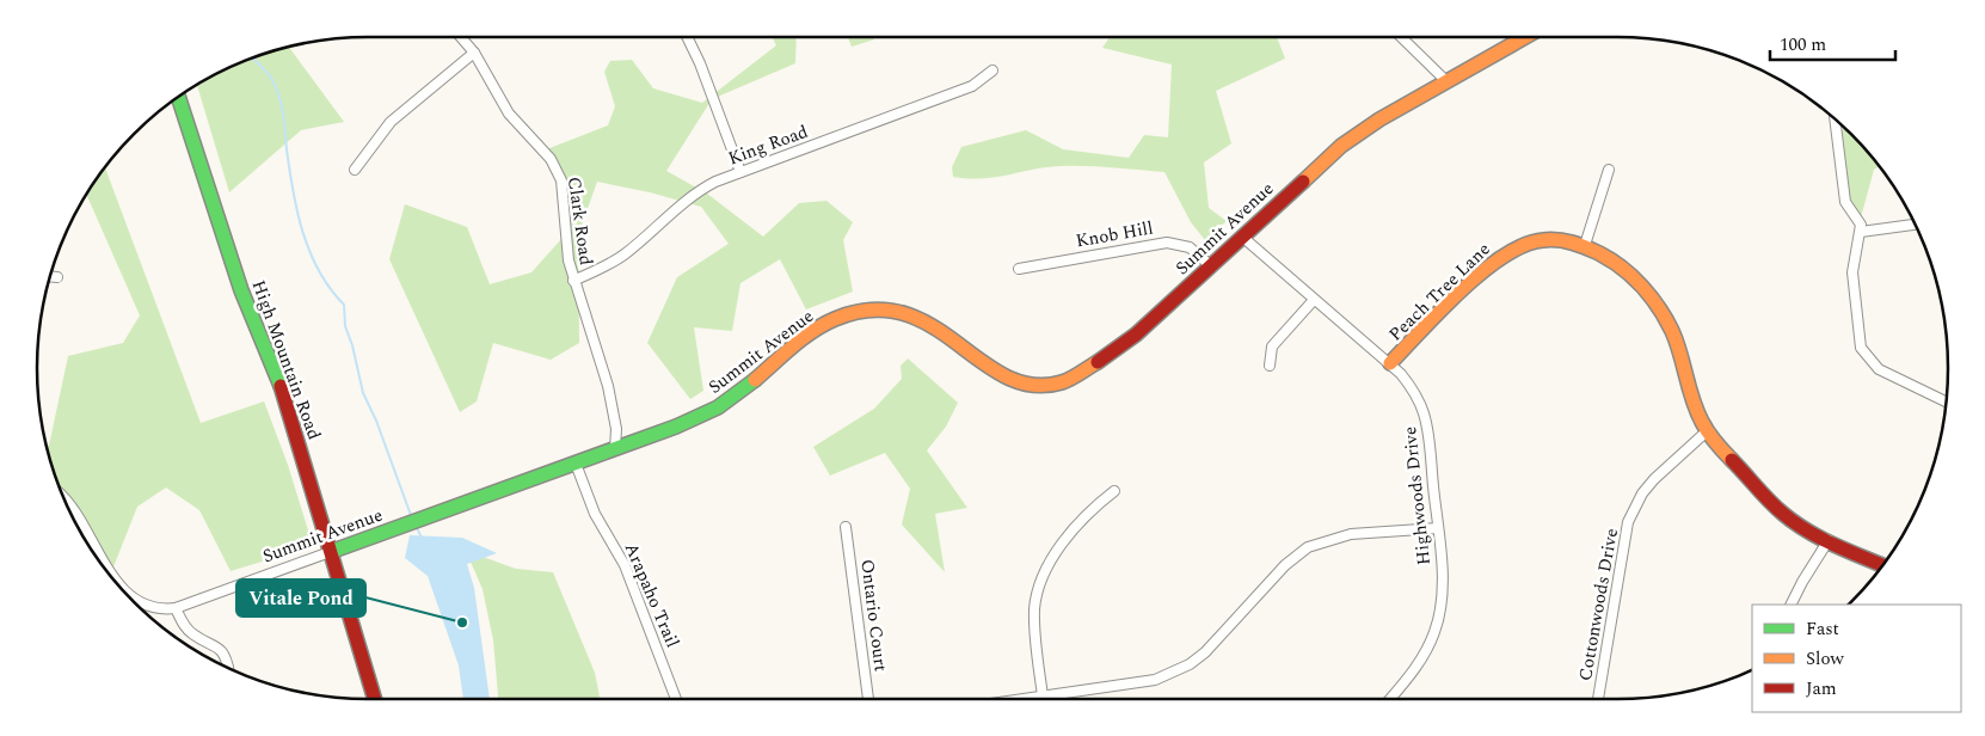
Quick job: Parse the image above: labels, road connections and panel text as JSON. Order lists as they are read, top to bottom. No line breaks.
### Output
{"streets":{"street":["King Road","Clark Road","Summit Avenue","Knob Hill","Peach Tree Lane","High Mountain Road","Highwoods Drive","Arapaho Trail","Cottonwoods Drive","Ontario Court"]},"crossings":[["King Road","Clark Road"],["Clark Road","Summit Avenue"],["Summit Avenue","Knob Hill"],["Summit Avenue","High Mountain Road"],["Summit Avenue","Highwoods Drive"],["Summit Avenue","Arapaho Trail"],["Peach Tree Lane","Highwoods Drive"],["Peach Tree Lane","Cottonwoods Drive"]],"places":["Vitale Pond"],"legend":["Fast","Slow","Jam"],"scale_bar":"100 m"}
